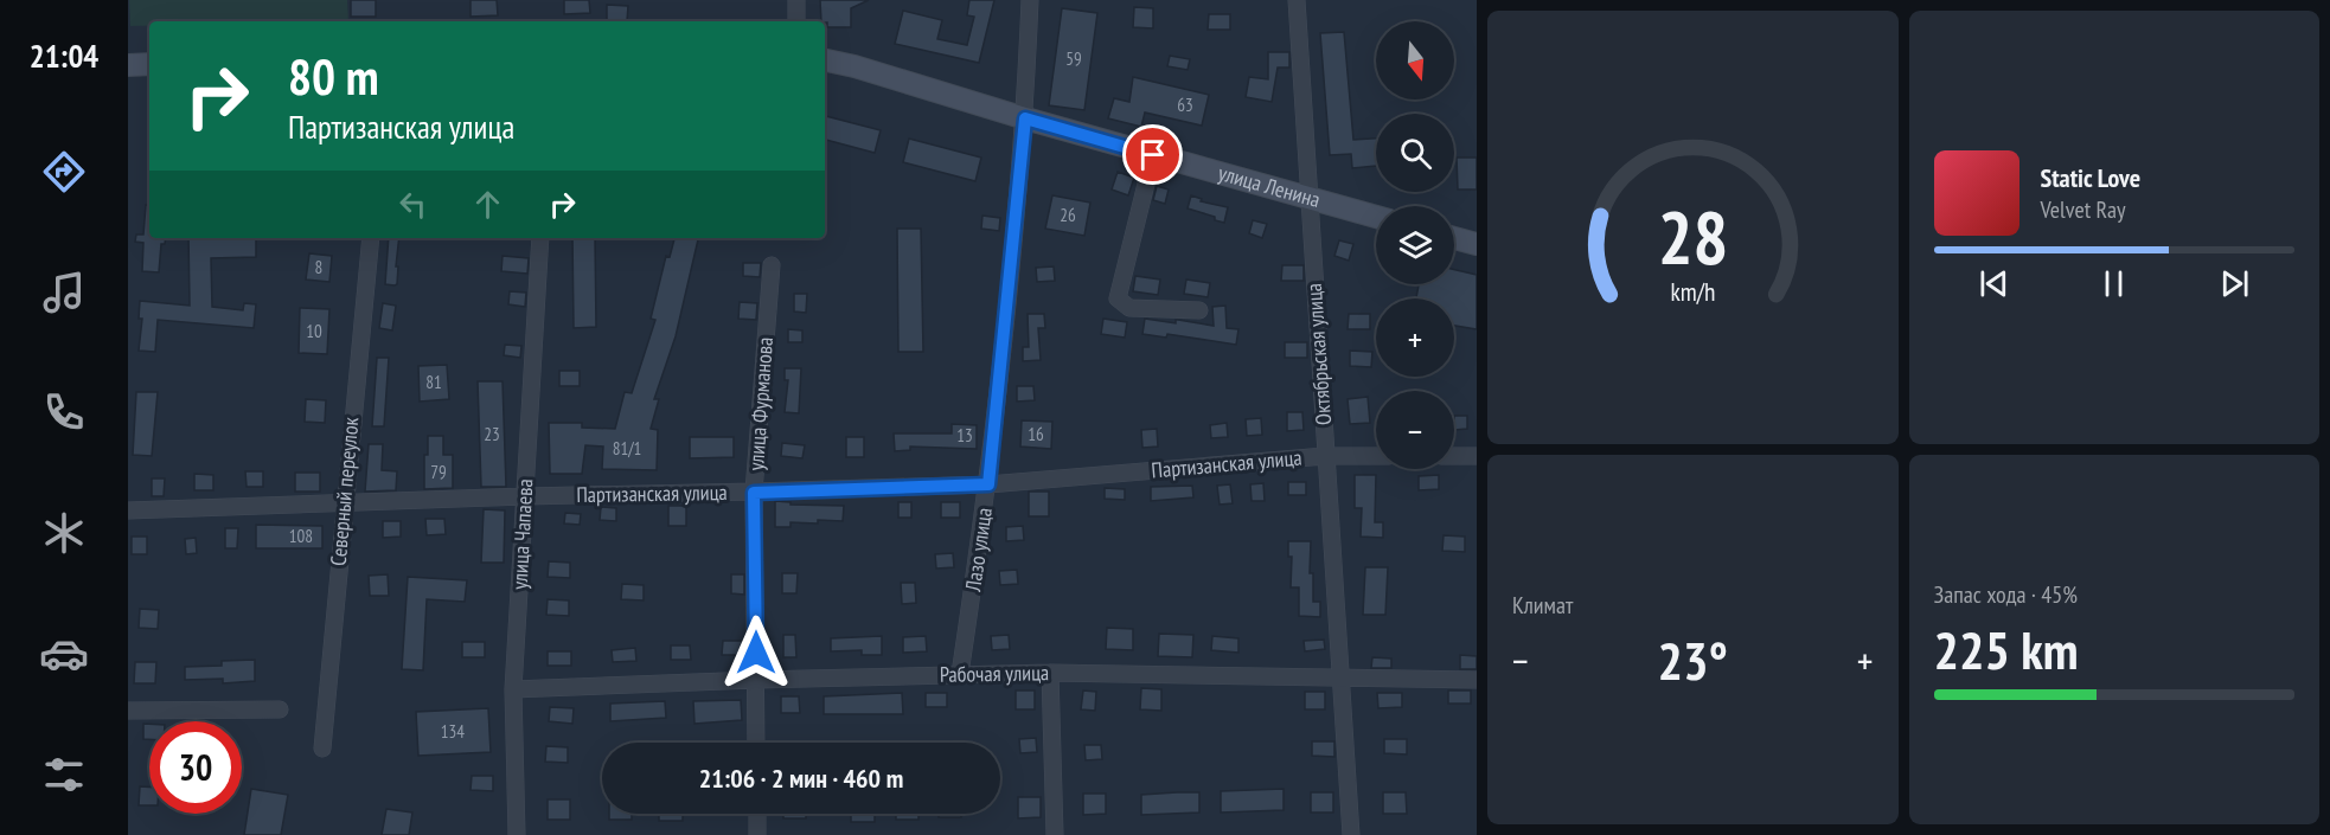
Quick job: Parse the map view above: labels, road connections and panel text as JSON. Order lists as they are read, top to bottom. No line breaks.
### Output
{"streets":{"main road":["улица Ленина"],"street":["Октябрьская улица","улица Фурманова","Партизанская улица","Северный переулок","улица Чапаева","Лазо улица","Рабочая улица"]},"crossings":[["улица Ленина","Октябрьская улица"],["улица Ленина","Лазо улица"],["Октябрьская улица","Партизанская улица"],["Октябрьская улица","Рабочая улица"],["улица Фурманова","Партизанская улица"],["улица Фурманова","Рабочая улица"],["Партизанская улица","Северный переулок"],["Партизанская улица","улица Чапаева"],["Партизанская улица","Лазо улица"],["улица Чапаева","Рабочая улица"],["Лазо улица","Рабочая улица"]],"house_numbers":["59","63","26","8","10","81","23","16","13","81/1","79","108","134"],"north":"bottom","page":{"tabs":"21:04","map_buttons":["+","−"],"turn":["80 m","Партизанская улица"],"song":["Static Love","Velvet Ray"],"tile":["Климат",["Запас хода · 45%","225 km"]],"heat":["−","23°","+"],"limit":"30","trip":"21:06 · 2 мин · 460 m","gauge":["28","km/h"]}}
